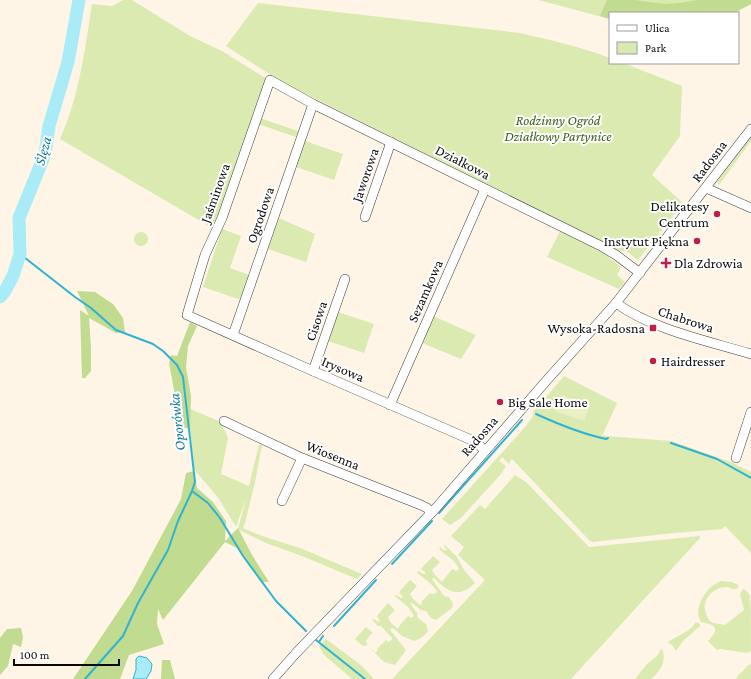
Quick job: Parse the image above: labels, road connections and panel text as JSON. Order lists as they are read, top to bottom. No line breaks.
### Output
{"streets":{"street":["Radosna","Działkowa","Jaworowa","Jaśminowa","Ogrodowa","Sezamkowa","Chabrowa","Cisowa","Irysowa","Wiosenna"]},"crossings":[["Radosna","Działkowa"],["Radosna","Chabrowa"],["Radosna","Irysowa"],["Radosna","Wiosenna"],["Działkowa","Jaworowa"],["Działkowa","Jaśminowa"],["Działkowa","Ogrodowa"],["Działkowa","Sezamkowa"],["Jaśminowa","Irysowa"],["Ogrodowa","Irysowa"],["Sezamkowa","Irysowa"],["Cisowa","Irysowa"]],"water":["Ślęza","Oporówka"],"parks":["Rodzinny Ogród Działkowy Partynice"],"places":{"other":["Delikatesy Centrum","Instytut Piękna","Hairdresser","Big Sale Home"],"health":["Dla Zdrowia"],"transit":["Wysoka-Radosna"]},"legend":["Ulica","Park"],"scale_bar":"100 m"}
